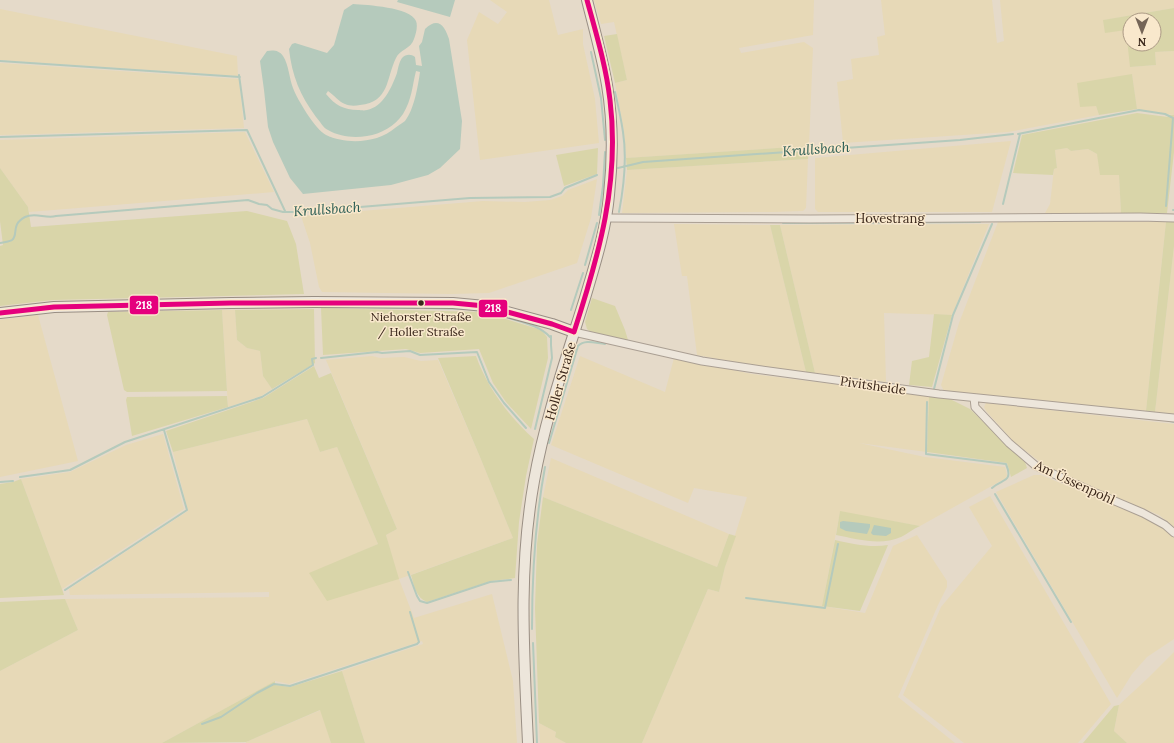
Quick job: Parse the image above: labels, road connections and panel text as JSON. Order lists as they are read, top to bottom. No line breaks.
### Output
{"streets":{"street":["Hovestrang","Holler Straße","Pivitsheide","Am Üssenpohl"]},"crossings":[["Hovestrang","Holler Straße"],["Holler Straße","Pivitsheide"],["Pivitsheide","Am Üssenpohl"]],"water":["Krullsbach"],"places":["Niehorster Straße / Holler Straße"],"lines":["transit line 218"],"north":"bottom"}
